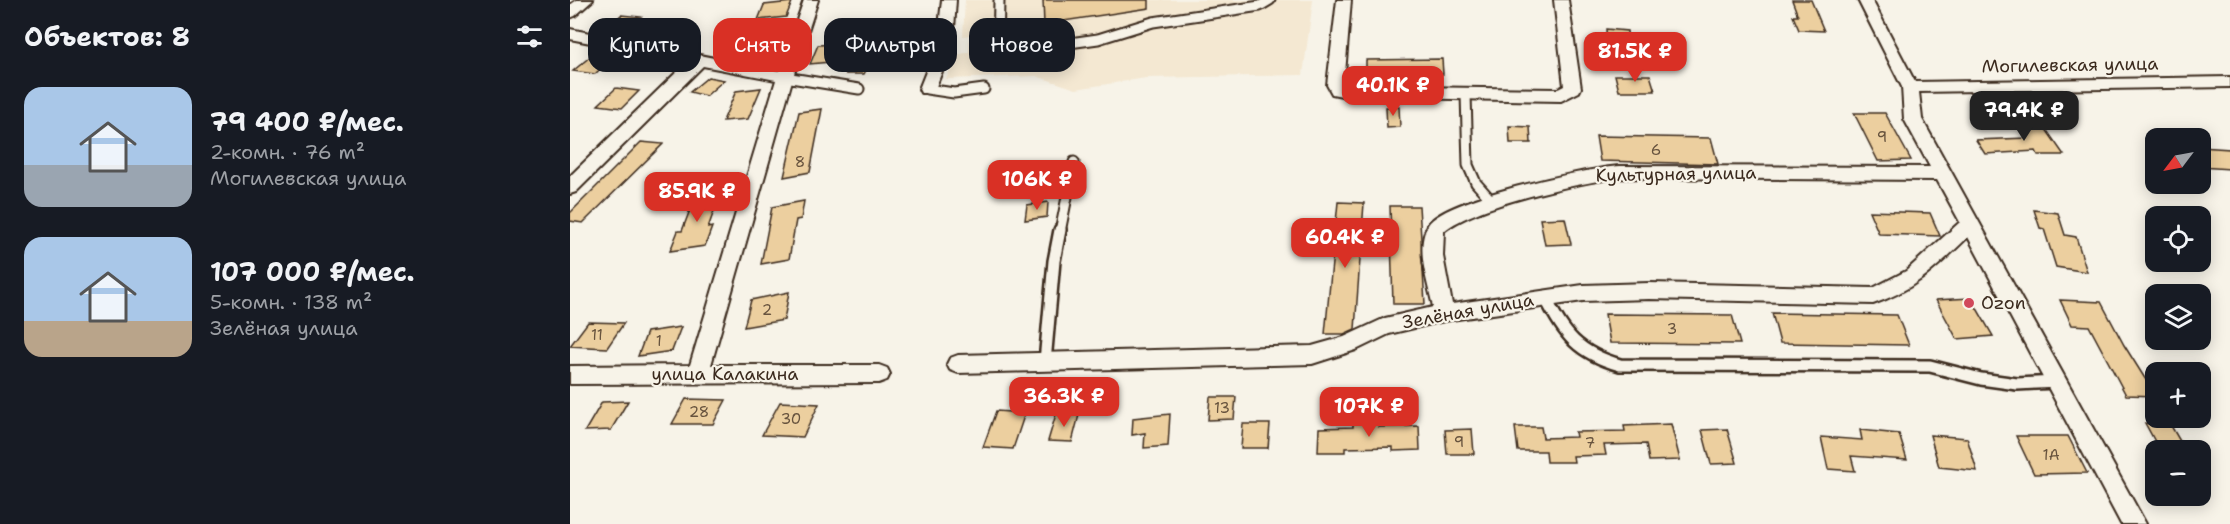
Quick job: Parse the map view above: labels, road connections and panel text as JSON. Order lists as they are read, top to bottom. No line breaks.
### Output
{"streets":{"street":["Могилевская улица","Культурная улица","Зелёная улица","улица Калакина"]},"crossings":[["Культурная улица","Зелёная улица"]],"places":["Ozon"],"house_numbers":["9","6","8","2","3","11","1","13","28","30","9","7","1А"],"north":"bottom left","page":{"heading":"Объектов: 8","chip":["Купить","Снять","Фильтры","Новое"],"price":["81.5K ₽","40.1K ₽","79.4K ₽","106K ₽","85.9K ₽","60.4K ₽","36.3K ₽","107K ₽"],"list":[{"name":"79 400 ₽/мес.","note":"2-комн. · 76 m² · Могилевская улица"},{"name":"107 000 ₽/мес.","note":"5-комн. · 138 m² · Зелёная улица"}],"map_buttons":["+","−"]}}
